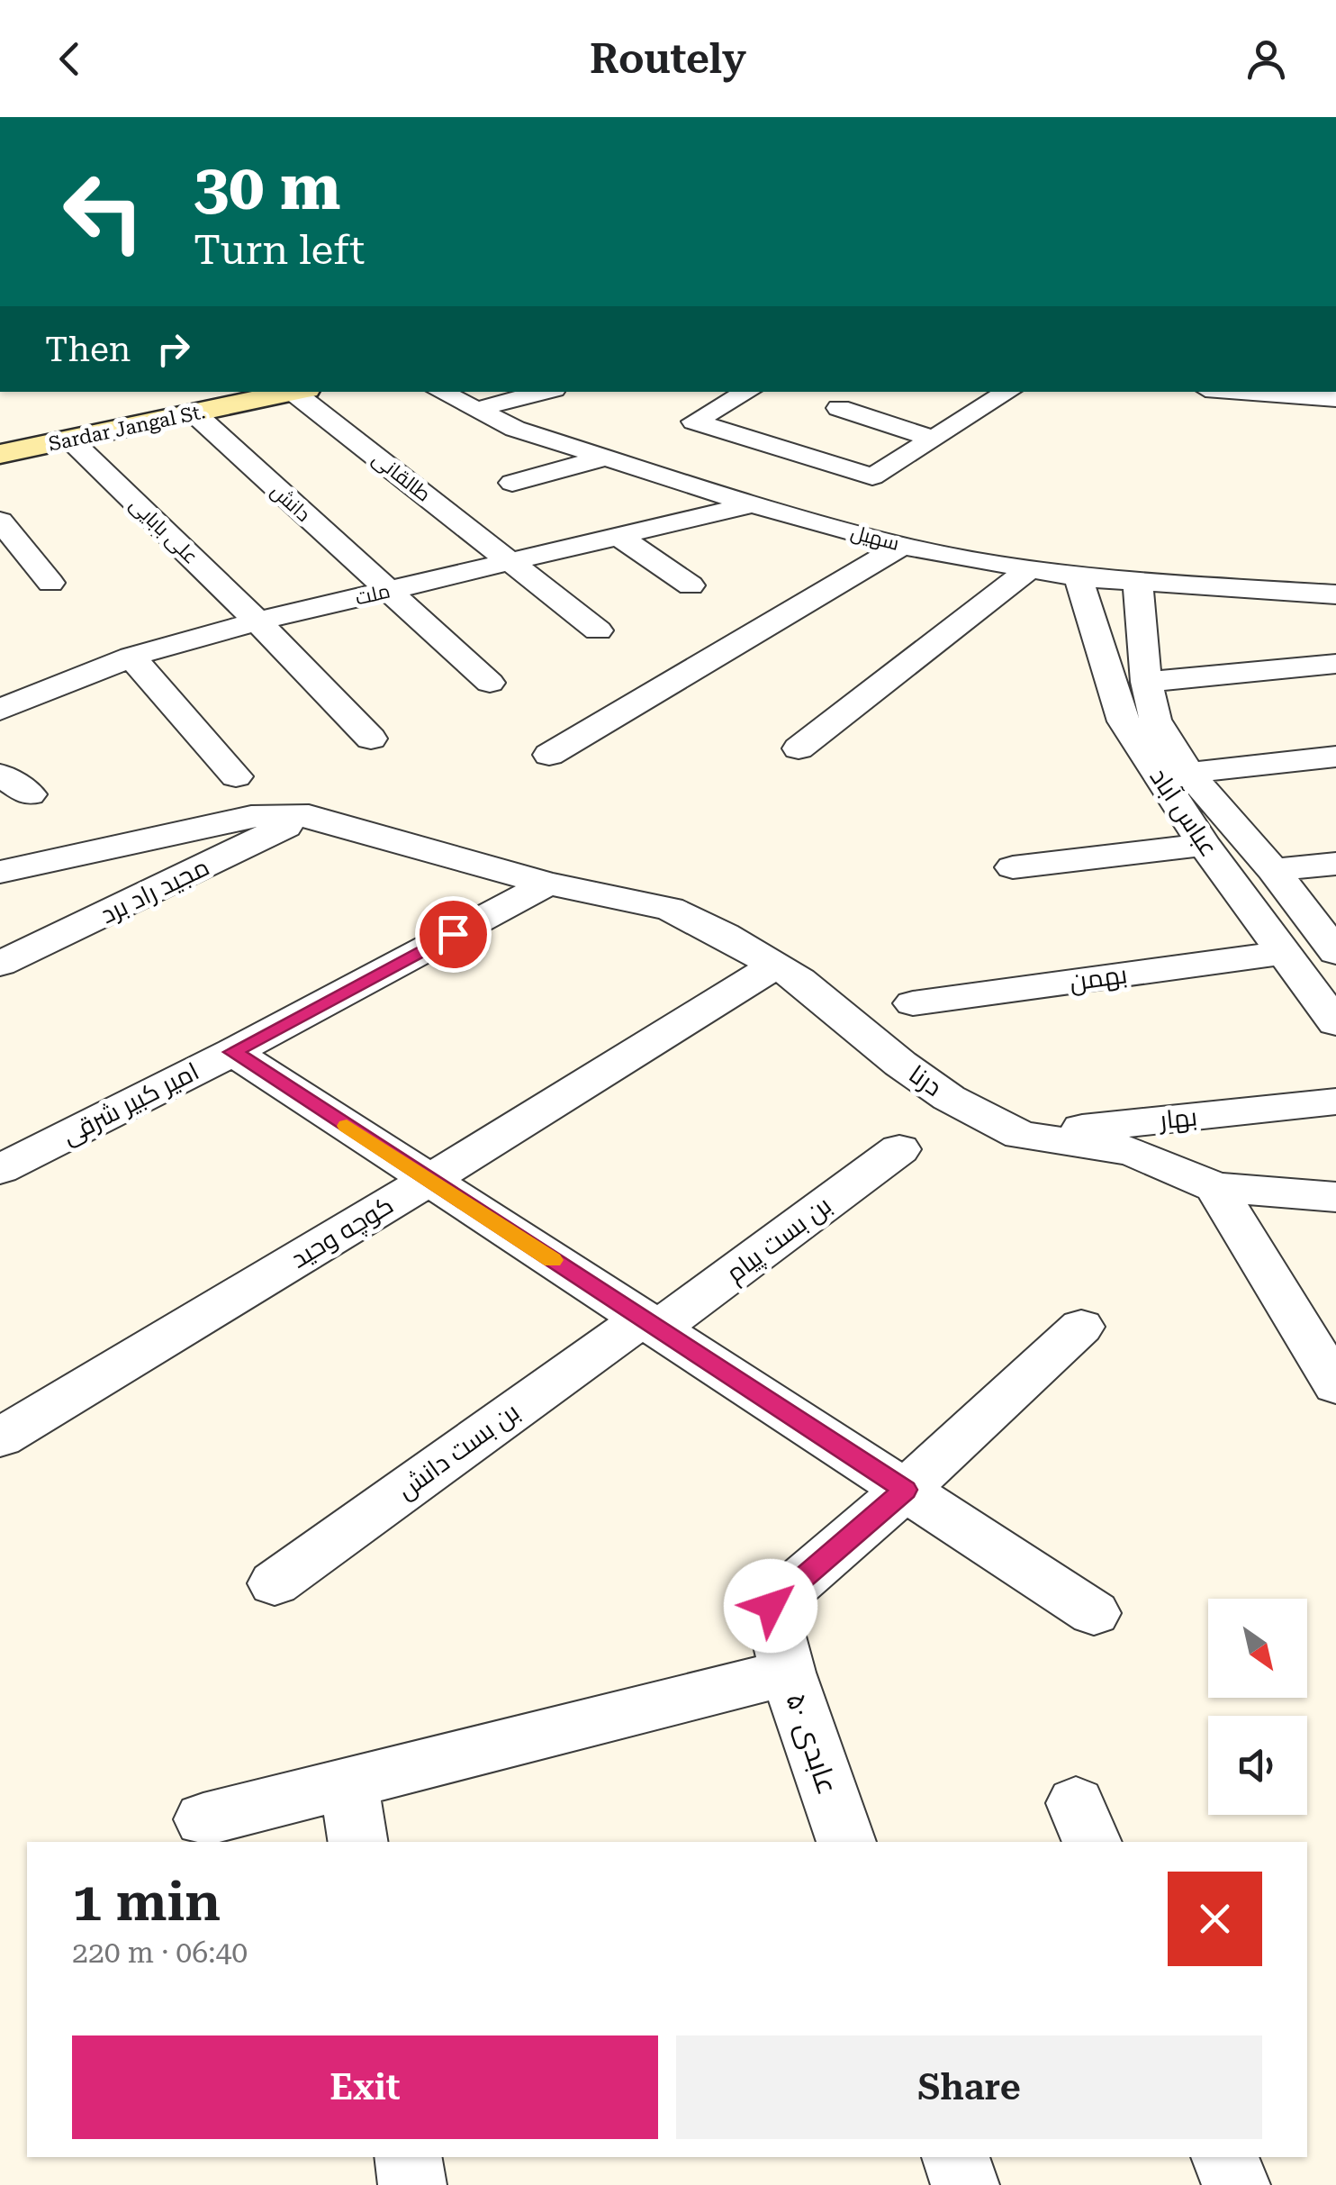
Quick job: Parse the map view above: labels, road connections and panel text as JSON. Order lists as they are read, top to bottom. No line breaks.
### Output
{"streets":{"main road":["Sardar Jangal St."],"street":["طالقانی","دانش","علی بابایی","سهیل","ملت","عباس آباد","مجید راد برد","بهمن","درنا","امیر کبیر شرقی","بهار","کوچه وحید","بن بست پیام","بن بست دانش","عابدی ۵۰"]},"crossings":[["Sardar Jangal St.","دانش"],["Sardar Jangal St.","علی بابایی"],["طالقانی","ملت"],["دانش","ملت"],["علی بابایی","ملت"],["سهیل","ملت"],["سهیل","عباس آباد"],["عباس آباد","بهمن"],["مجید راد برد","درنا"],["درنا","امیر کبیر شرقی"],["درنا","بهار"],["درنا","کوچه وحید"],["بن بست پیام","بن بست دانش"]],"north":"bottom right","page":{"header":"Routely","turn":["30 m","Turn left"],"then":"Then","heading":["1 min","220 m · 06:40"],"buttons":["Exit","Share"]}}
